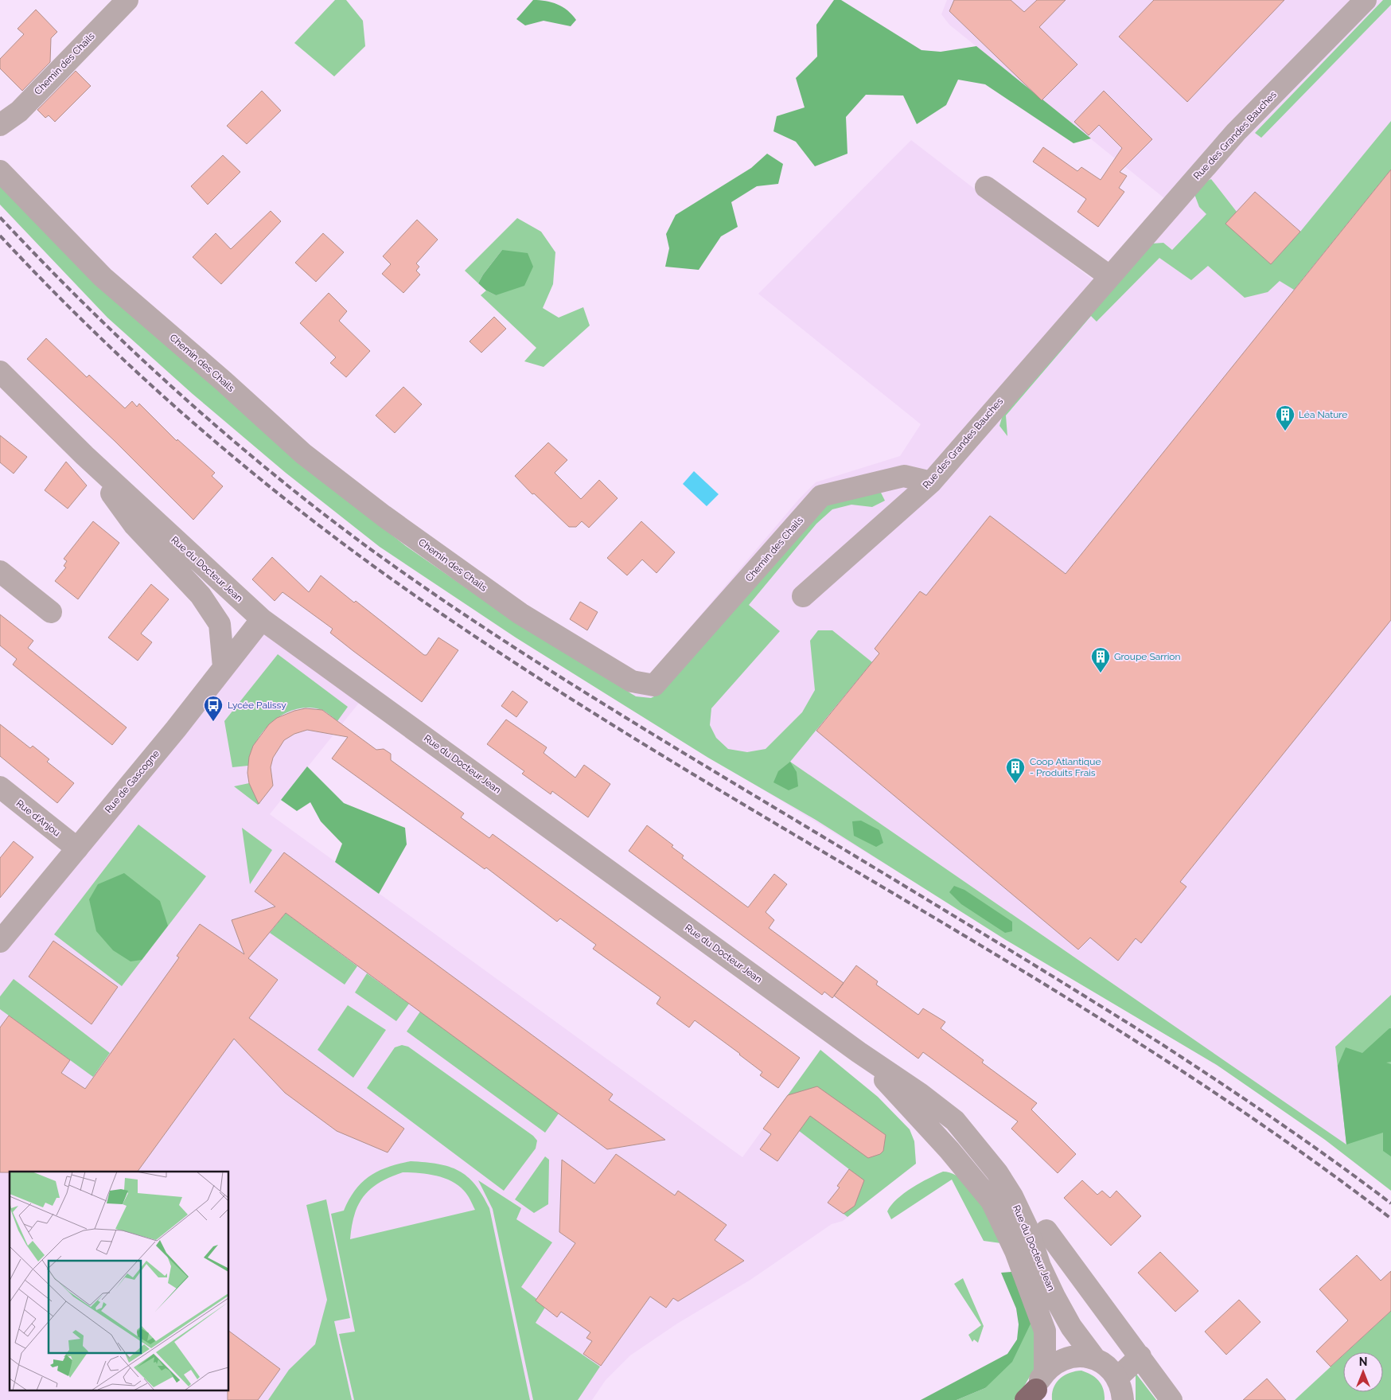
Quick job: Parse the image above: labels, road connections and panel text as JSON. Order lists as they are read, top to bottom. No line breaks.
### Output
{"streets":{"street":["Chemin des Chails","Rue des Grandes Bauches","Rue du Docteur Jean","Rue de Gascogne","Rue d'Anjou"]},"crossings":[["Chemin des Chails","Rue des Grandes Bauches"],["Rue du Docteur Jean","Rue de Gascogne"],["Rue de Gascogne","Rue d'Anjou"]],"places":{"building":["Léa Nature","Groupe Sarrion","Coop Atlantique - Produits Frais"],"bus stop":["Lycée Palissy"]},"north":"top"}
